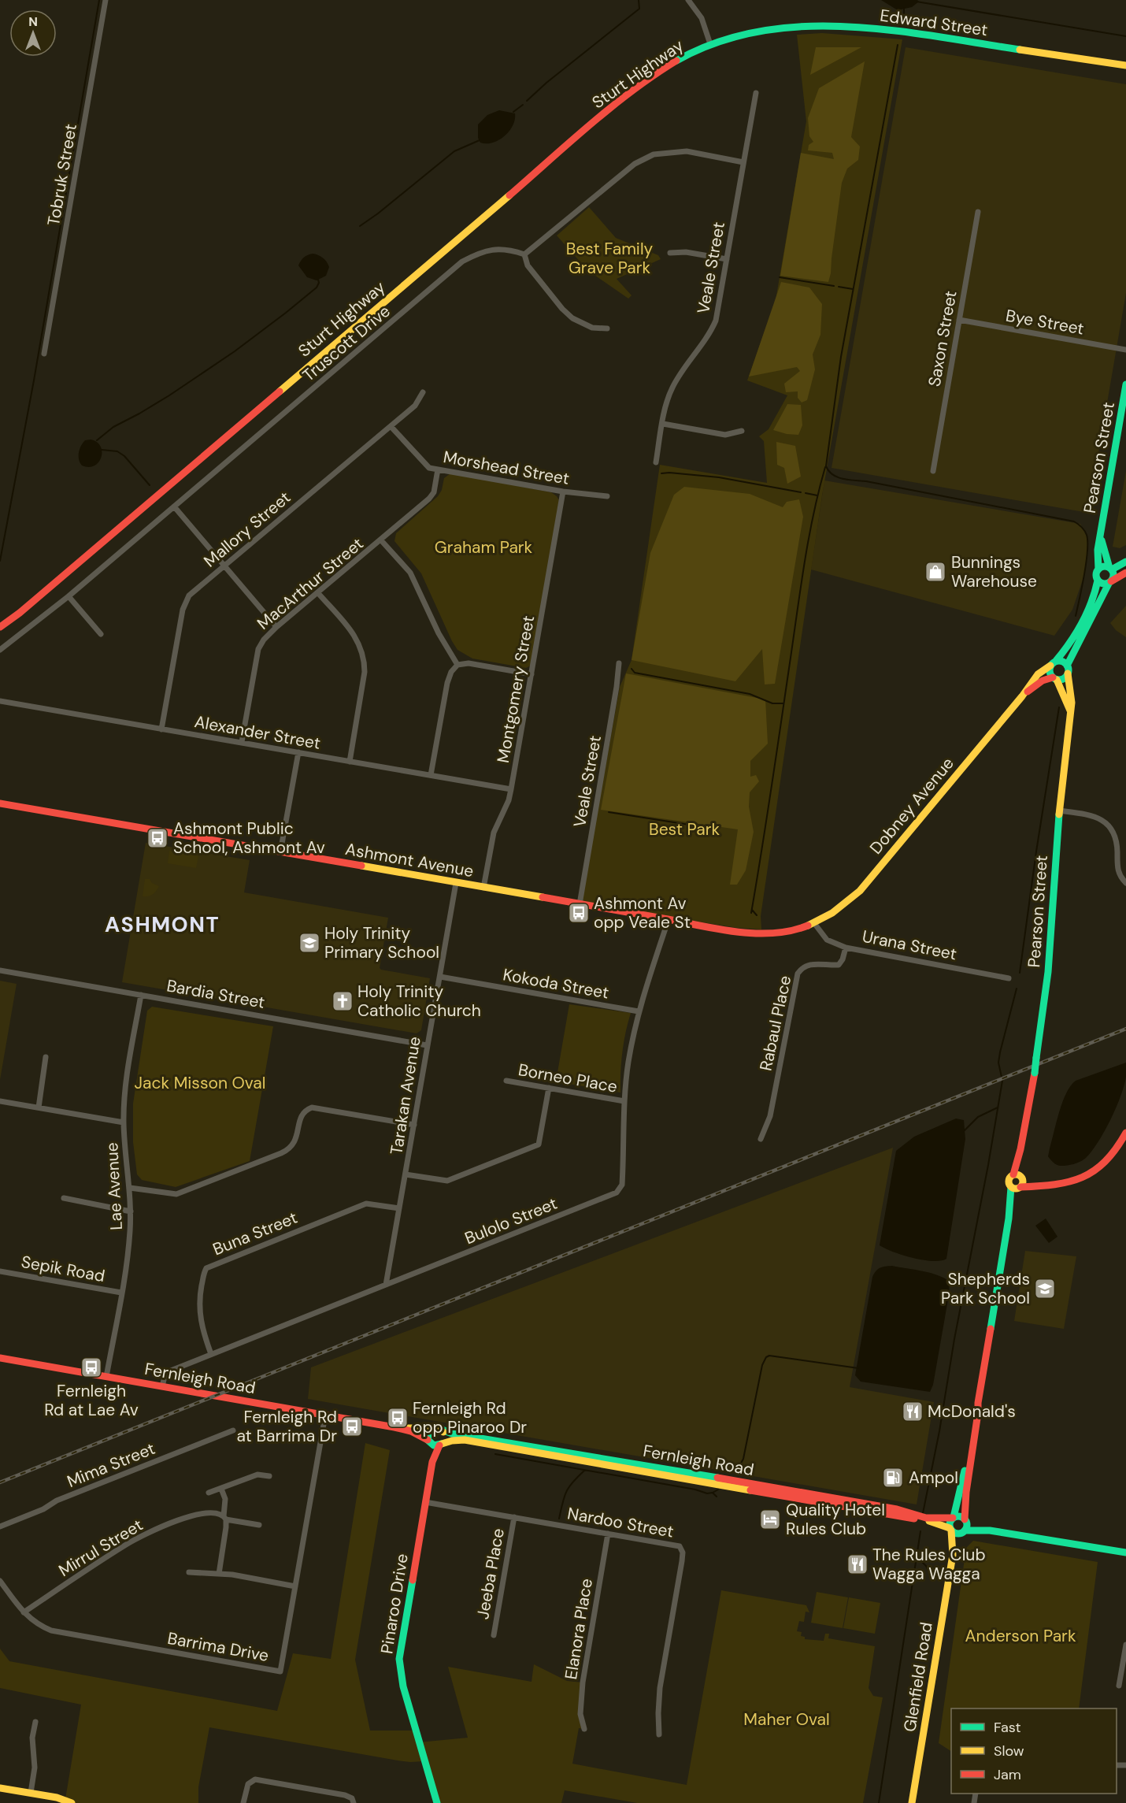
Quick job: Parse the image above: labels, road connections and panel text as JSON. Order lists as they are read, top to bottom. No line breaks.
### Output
{"streets":{"main road":["Edward Street","Sturt Highway","Pearson Street","Dobney Avenue","Ashmont Avenue","Fernleigh Road","Pinaroo Drive","Glenfield Road"],"street":["Tobruk Street","Veale Street","Bye Street","Saxon Street","Truscott Drive","Morshead Street","Mallory Street","MacArthur Street","Montgomery Street","Alexander Street","Urana Street","Kokoda Street","Bardia Street","Rabaul Place","Borneo Place","Tarakan Avenue","Lae Avenue","Bulolo Street","Buna Street","Sepik Road","Mima Street","Nardoo Street","Mirrul Street","Jeeba Place","Elanora Place","Barrima Drive"]},"crossings":[["Edward Street","Sturt Highway"],["Veale Street","Ashmont Avenue"],["Bye Street","Saxon Street"],["Pearson Street","Dobney Avenue"],["Pearson Street","Fernleigh Road"],["Pearson Street","Glenfield Road"],["Morshead Street","Mallory Street"],["Morshead Street","MacArthur Street"],["Morshead Street","Montgomery Street"],["Mallory Street","Alexander Street"],["MacArthur Street","Alexander Street"],["Montgomery Street","Alexander Street"],["Montgomery Street","Ashmont Avenue"],["Dobney Avenue","Ashmont Avenue"],["Dobney Avenue","Urana Street"],["Ashmont Avenue","Urana Street"],["Ashmont Avenue","Tarakan Avenue"],["Ashmont Avenue","Bulolo Street"],["Urana Street","Rabaul Place"],["Kokoda Street","Tarakan Avenue"],["Kokoda Street","Bulolo Street"],["Bardia Street","Tarakan Avenue"],["Bardia Street","Lae Avenue"],["Borneo Place","Bulolo Street"],["Tarakan Avenue","Bulolo Street"],["Tarakan Avenue","Buna Street"],["Lae Avenue","Sepik Road"],["Lae Avenue","Fernleigh Road"],["Bulolo Street","Buna Street"],["Bulolo Street","Fernleigh Road"],["Fernleigh Road","Pinaroo Drive"],["Fernleigh Road","Barrima Drive"],["Fernleigh Road","Glenfield Road"],["Nardoo Street","Jeeba Place"],["Nardoo Street","Pinaroo Drive"],["Nardoo Street","Elanora Place"],["Mirrul Street","Barrima Drive"]],"districts":["ASHMONT"],"parks":["Best Family Grave Park","Graham Park","Best Park","Jack Misson Oval","Anderson Park","Maher Oval"],"places":{"shop":["Bunnings Warehouse"],"bus stop":["Ashmont Public School, Ashmont Av","Ashmont Av opp Veale St","Fernleigh Rd at Lae Av","Fernleigh Rd opp Pinaroo Dr","Fernleigh Rd at Barrima Dr"],"school or university":["Holy Trinity Primary School","Shepherds Park School"],"church":["Holy Trinity Catholic Church"],"restaurant":["McDonald's","The Rules Club Wagga Wagga"],"fuel station":["Ampol"],"hotel":["Quality Hotel Rules Club"]},"legend":["Fast","Slow","Jam"],"north":"top"}
